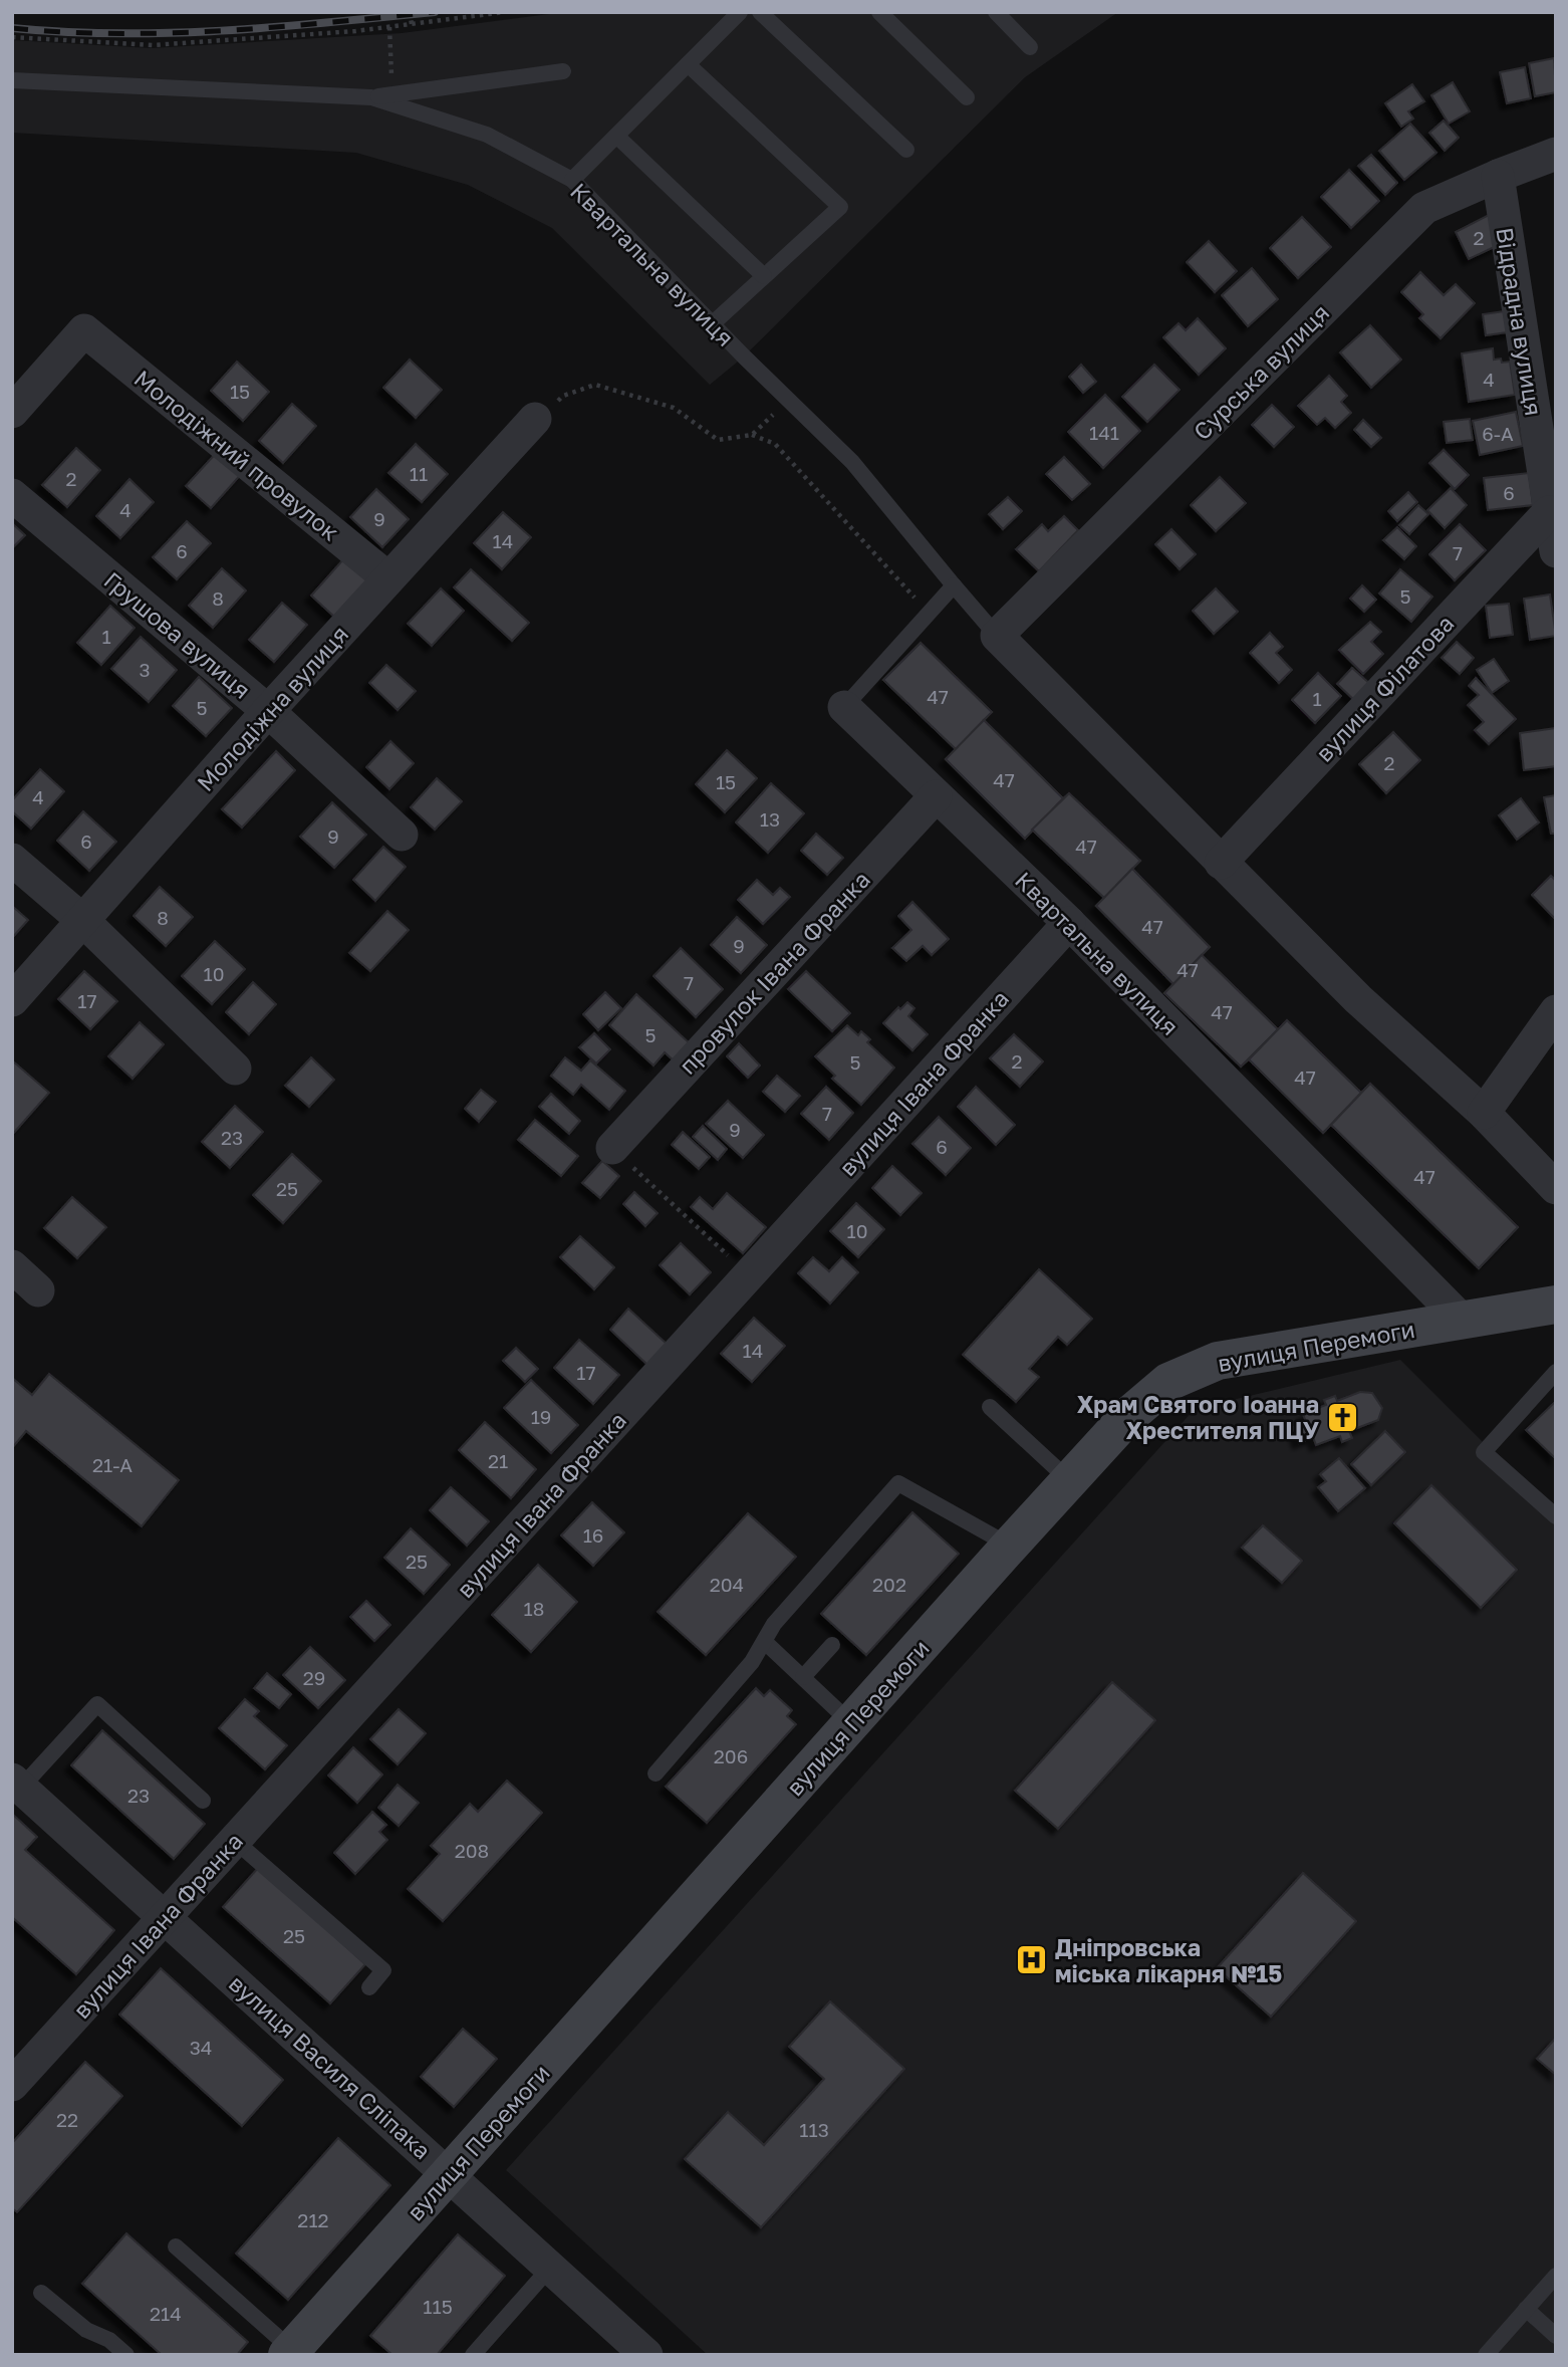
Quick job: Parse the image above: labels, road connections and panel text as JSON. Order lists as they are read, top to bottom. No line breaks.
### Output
{"streets":{"street":["Квартальна вулиця","Відрадна вулиця","Сурська вулиця","Молодіжний провулок","Грушова вулиця","вулиця Філатова","Молодіжна вулиця","провулок Івана Франка","вулиця Івана Франка","вулиця Перемоги","вулиця Василя Сліпака"]},"crossings":[["Квартальна вулиця","Сурська вулиця"],["Квартальна вулиця","вулиця Філатова"],["Квартальна вулиця","провулок Івана Франка"],["Квартальна вулиця","вулиця Івана Франка"],["Квартальна вулиця","вулиця Перемоги"],["Відрадна вулиця","Сурська вулиця"],["Відрадна вулиця","вулиця Філатова"],["Молодіжний провулок","Молодіжна вулиця"],["Грушова вулиця","Молодіжна вулиця"],["вулиця Івана Франка","вулиця Василя Сліпака"],["вулиця Перемоги","вулиця Василя Сліпака"]],"places":{"church":["Храм Святого Іоанна Хрестителя ПЦУ"],"hospital":["Дніпровська міська лікарня №15"]},"house_numbers":["2","4","15","141","6-А","11","2","6","4","9","14","6","7","5","8","1","3","47","1","5","2","47","15","4","13","9","6","47","8","47","9","47","10","7","17","47","5","2","5","47","7","9","23","6","47","25","10","14","17","19","21","21-А","16","25","204","202","18","29","206","23","208","25","34","22","113","212","115","214"]}
